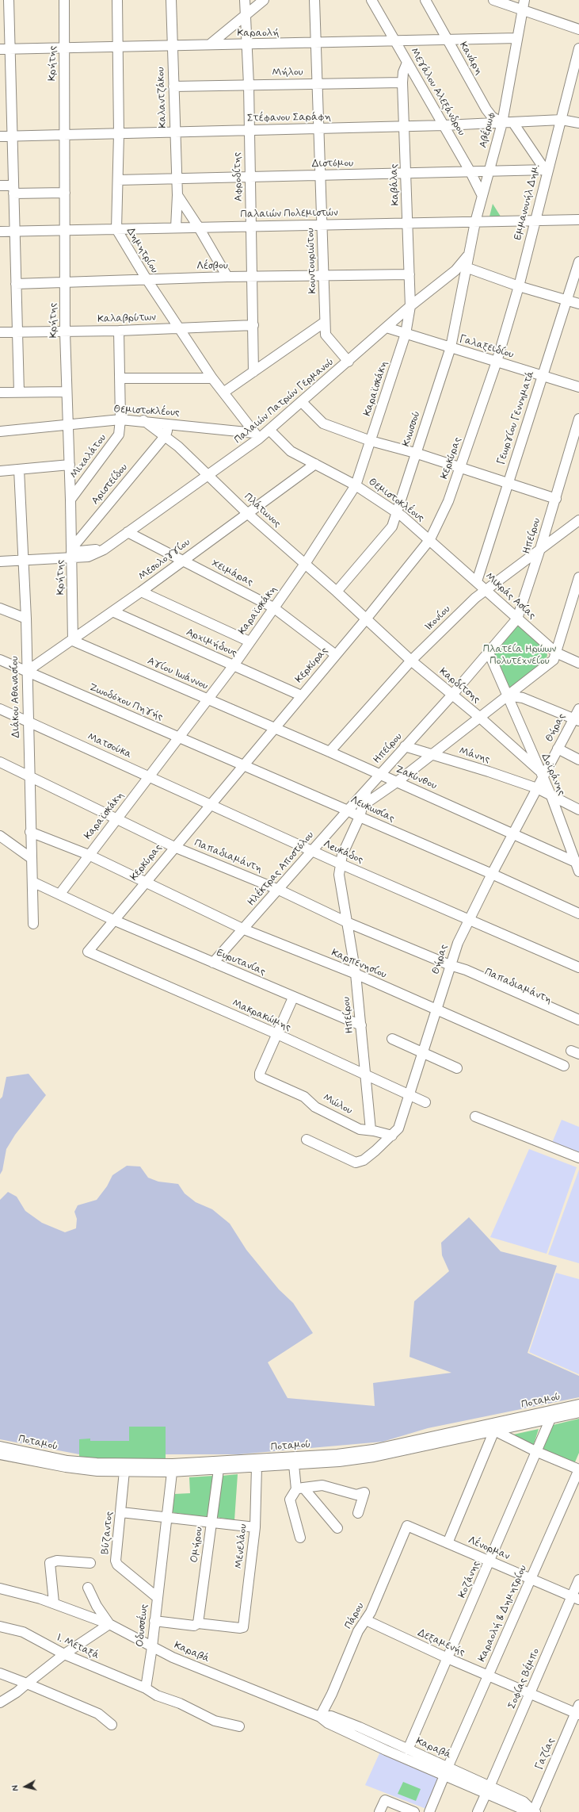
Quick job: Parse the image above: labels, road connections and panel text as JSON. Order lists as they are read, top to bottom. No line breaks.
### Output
{"streets":{"street":["Καραολή","Κανάρη","Κρήτης","Μήλου","Μεγάλου Αλεξάνδρου","Καλαντζάκου","Στέφανου Σαράφη","Αβέρωφ","Διστόμου","Αφροδίτης","Καβάλας","Εμμανουήλ Δημ.","Παλαιών Πολεμιστών","Δημητρίου","Κουντουριώτου","Λέσβου","Καλαβρύτων","Γαλαξειδίου","Καραϊσκάκη","Παλαιών Πατρών Γερμανού","Θεμιστοκλέους","Γεωργίου Γεννηματά","Κνωσσού","Μιχαλάτου","Κερκύρας","Αριστείδου","Πλάτωνος","Ηπείρου","Μεσολογγίου","Χειμάρας","Μικράς Ασίας","Ικονίου","Αρχιμήδους","Αγίου Ιωάννου","Καρδίτσης","Διάκου Αθανασίου","Ζωοδόχου Πηγής","Θήρας","Ματσούκα","Μάνης","Δοϊράνης","Ζακύνθου","Λευκωσίας","Λeυκάδος","Παπαδιαμάντη","Ηλέκτρας Αποστόλου","Ευρυτανίας","Καρπενησίου","Μακρακώμης","Μώλου","Ποταμού","Βύζαντος","Ομήρου","Μενελάου","Λένορμαν","Κοζάνης","Καραολή & Δημητρίου","Πάρου","Οδυσσέως","Δεξαμενής","Ι. Μεταξά","Καραβά","Σοφίας Βέμπο","Γαζίας"]},"crossings":[["Καραολή","Κανάρη"],["Καραολή","Κρήτης"],["Καραολή","Μεγάλου Αλεξάνδρου"],["Καραολή","Καλαντζάκου"],["Καραολή","Αβέρωφ"],["Καραολή","Αφροδίτης"],["Καραολή","Δημητρίου"],["Καραολή","Κουντουριώτου"],["Κανάρη","Στέφανου Σαράφη"],["Κανάρη","Αβέρωφ"],["Κρήτης","Στέφανου Σαράφη"],["Κρήτης","Παλαιών Πολεμιστών"],["Κρήτης","Λέσβου"],["Κρήτης","Καλαβρύτων"],["Κρήτης","Παλαιών Πατρών Γερμανού"],["Κρήτης","Θεμιστοκλέους"],["Κρήτης","Μιχαλάτου"],["Κρήτης","Αριστείδου"],["Κρήτης","Μεσολογγίου"],["Κρήτης","Αγίου Ιωάννου"],["Μήλου","Καλαντζάκου"],["Μήλου","Αφροδίτης"],["Μήλου","Καβάλας"],["Μήλου","Κουντουριώτου"],["Μεγάλου Αλεξάνδρου","Στέφανου Σαράφη"],["Μεγάλου Αλεξάνδρου","Αβέρωφ"],["Μεγάλου Αλεξάνδρου","Διστόμου"],["Μεγάλου Αλεξάνδρου","Καβάλας"],["Καλαντζάκου","Στέφανου Σαράφη"],["Καλαντζάκου","Διστόμου"],["Καλαντζάκου","Παλαιών Πολεμιστών"],["Στέφανου Σαράφη","Αβέρωφ"],["Στέφανου Σαράφη","Αφροδίτης"],["Στέφανου Σαράφη","Καβάλας"],["Στέφανου Σαράφη","Εμμανουήλ Δημ."],["Στέφανου Σαράφη","Δημητρίου"],["Στέφανου Σαράφη","Κουντουριώτου"],["Αβέρωφ","Διστόμου"],["Αβέρωφ","Παλαιών Πολεμιστών"],["Αβέρωφ","Παλαιών Πατρών Γερμανού"],["Αβέρωφ","Κνωσσού"],["Διστόμου","Αφροδίτης"],["Διστόμου","Καβάλας"],["Διστόμου","Εμμανουήλ Δημ."],["Διστόμου","Δημητρίου"],["Διστόμου","Κουντουριώτου"],["Αφροδίτης","Παλαιών Πολεμιστών"],["Αφροδίτης","Λέσβου"],["Αφροδίτης","Καλαβρύτων"],["Καβάλας","Παλαιών Πολεμιστών"],["Καβάλας","Λέσβου"],["Καβάλας","Καραϊσκάκη"],["Καβάλας","Παλαιών Πατρών Γερμανού"],["Εμμανουήλ Δημ.","Παλαιών Πολεμιστών"],["Εμμανουήλ Δημ.","Γαλαξειδίου"],["Εμμανουήλ Δημ.","Κερκύρας"],["Παλαιών Πολεμιστών","Δημητρίου"],["Παλαιών Πολεμιστών","Κουντουριώτου"],["Δημητρίου","Λέσβου"],["Δημητρίου","Καλαβρύτων"],["Δημητρίου","Παλαιών Πατρών Γερμανού"],["Δημητρίου","Θεμιστοκλέους"],["Κουντουριώτου","Λέσβου"],["Κουντουριώτου","Παλαιών Πατρών Γερμανού"],["Καλαβρύτων","Μιχαλάτου"],["Γαλαξειδίου","Καραϊσκάκη"],["Γαλαξειδίου","Παλαιών Πατρών Γερμανού"],["Γαλαξειδίου","Γεωργίου Γεννηματά"],["Γαλαξειδίου","Κνωσσού"],["Γαλαξειδίου","Κερκύρας"],["Καραϊσκάκη","Παλαιών Πατρών Γερμανού"],["Καραϊσκάκη","Θεμιστοκλέους"],["Καραϊσκάκη","Πλάτωνος"],["Καραϊσκάκη","Χειμάρας"],["Καραϊσκάκη","Αρχιμήδους"],["Καραϊσκάκη","Αγίου Ιωάννου"],["Καραϊσκάκη","Ζωοδόχου Πηγής"],["Καραϊσκάκη","Ματσούκα"],["Καραϊσκάκη","Παπαδιαμάντη"],["Καραϊσκάκη","Ευρυτανίας"],["Καραϊσκάκη","Καρπενησίου"],["Παλαιών Πατρών Γερμανού","Θεμιστοκλέους"],["Παλαιών Πατρών Γερμανού","Κνωσσού"],["Παλαιών Πατρών Γερμανού","Αριστείδου"],["Παλαιών Πατρών Γερμανού","Πλάτωνος"],["Παλαιών Πατρών Γερμανού","Χειμάρας"],["Παλαιών Πατρών Γερμανού","Διάκου Αθανασίου"],["Θεμιστοκλέους","Κνωσσού"],["Θεμιστοκλέους","Μιχαλάτου"],["Θεμιστοκλέους","Κερκύρας"],["Θεμιστοκλέους","Αριστείδου"],["Θεμιστοκλέους","Πλάτωνος"],["Θεμιστοκλέους","Μεσολογγίου"],["Θεμιστοκλέους","Μικράς Ασίας"],["Γεωργίου Γεννηματά","Μικράς Ασίας"],["Κνωσσού","Πλάτωνος"],["Κερκύρας","Πλάτωνος"],["Κερκύρας","Χειμάρας"],["Κερκύρας","Μικράς Ασίας"],["Κερκύρας","Αρχιμήδους"],["Κερκύρας","Αγίου Ιωάννου"],["Κερκύρας","Καρδίτσης"],["Κερκύρας","Ζωοδόχου Πηγής"],["Κερκύρας","Ματσούκα"],["Κερκύρας","Ζακύνθου"],["Κερκύρας","Λευκωσίας"],["Κερκύρας","Λeυκάδος"],["Κερκύρας","Παπαδιαμάντη"],["Κερκύρας","Ευρυτανίας"],["Κερκύρας","Καρπενησίου"],["Κερκύρας","Μακρακώμης"],["Αριστείδου","Πλάτωνος"],["Πλάτωνος","Μεσολογγίου"],["Πλάτωνος","Καρδίτσης"],["Ηπείρου","Μικράς Ασίας"],["Ηπείρου","Ικονίου"],["Ηπείρου","Καρδίτσης"],["Ηπείρου","Μάνης"],["Ηπείρου","Δοϊράνης"],["Ηπείρου","Ζακύνθου"],["Ηπείρου","Λευκωσίας"],["Ηπείρου","Λeυκάδος"],["Ηπείρου","Παπαδιαμάντη"],["Ηπείρου","Ηλέκτρας Αποστόλου"],["Ηπείρου","Ευρυτανίας"],["Ηπείρου","Καρπενησίου"],["Ηπείρου","Μακρακώμης"],["Ηπείρου","Μώλου"],["Μεσολογγίου","Χειμάρας"],["Μεσολογγίου","Αρχιμήδους"],["Μεσολογγίου","Αγίου Ιωάννου"],["Μεσολογγίου","Διάκου Αθανασίου"],["Μεσολογγίου","Ζωοδόχου Πηγής"],["Μικράς Ασίας","Ικονίου"],["Ικονίου","Καρδίτσης"],["Ικονίου","Ζακύνθου"],["Αγίου Ιωάννου","Ζακύνθου"],["Καρδίτσης","Θήρας"],["Καρδίτσης","Δοϊράνης"],["Διάκου Αθανασίου","Ζωοδόχου Πηγής"],["Διάκου Αθανασίου","Ματσούκα"],["Διάκου Αθανασίου","Παπαδιαμάντη"],["Διάκου Αθανασίου","Ευρυτανίας"],["Διάκου Αθανασίου","Καρπενησίου"],["Ζωοδόχου Πηγής","Λευκωσίας"],["Θήρας","Μάνης"],["Θήρας","Δοϊράνης"],["Θήρας","Ζακύνθου"],["Θήρας","Λευκωσίας"],["Θήρας","Λeυκάδος"],["Θήρας","Παπαδιαμάντη"],["Θήρας","Καρπενησίου"],["Θήρας","Μακρακώμης"],["Θήρας","Μώλου"],["Ματσούκα","Λeυκάδος"],["Μάνης","Δοϊράνης"],["Δοϊράνης","Ζακύνθου"],["Λευκωσίας","Ηλέκτρας Αποστόλου"],["Λeυκάδος","Ηλέκτρας Αποστόλου"],["Παπαδιαμάντη","Ηλέκτρας Αποστόλου"],["Ηλέκτρας Αποστόλου","Ευρυτανίας"],["Ηλέκτρας Αποστόλου","Καρπενησίου"],["Μακρακώμης","Μώλου"],["Ποταμού","Βύζαντος"],["Ποταμού","Ομήρου"],["Ποταμού","Μενελάου"],["Ποταμού","Κοζάνης"],["Ποταμού","Οδυσσέως"],["Βύζαντος","Οδυσσέως"],["Ομήρου","Μενελάου"],["Λένορμαν","Κοζάνης"],["Λένορμαν","Καραολή & Δημητρίου"],["Λένορμαν","Πάρου"],["Λένορμαν","Σοφίας Βέμπο"],["Κοζάνης","Δεξαμενής"],["Κοζάνης","Καραβά"],["Καραολή & Δημητρίου","Δεξαμενής"],["Καραολή & Δημητρίου","Καραβά"],["Πάρου","Δεξαμενής"],["Πάρου","Καραβά"],["Οδυσσέως","Ι. Μεταξά"],["Οδυσσέως","Καραβά"],["Δεξαμενής","Σοφίας Βέμπο"],["Δεξαμενής","Γαζίας"],["Καραβά","Σοφίας Βέμπο"],["Καραβά","Γαζίας"]],"parks":["Πλατεία Ηρώων Πολυτεχνείου"],"north":"left"}
